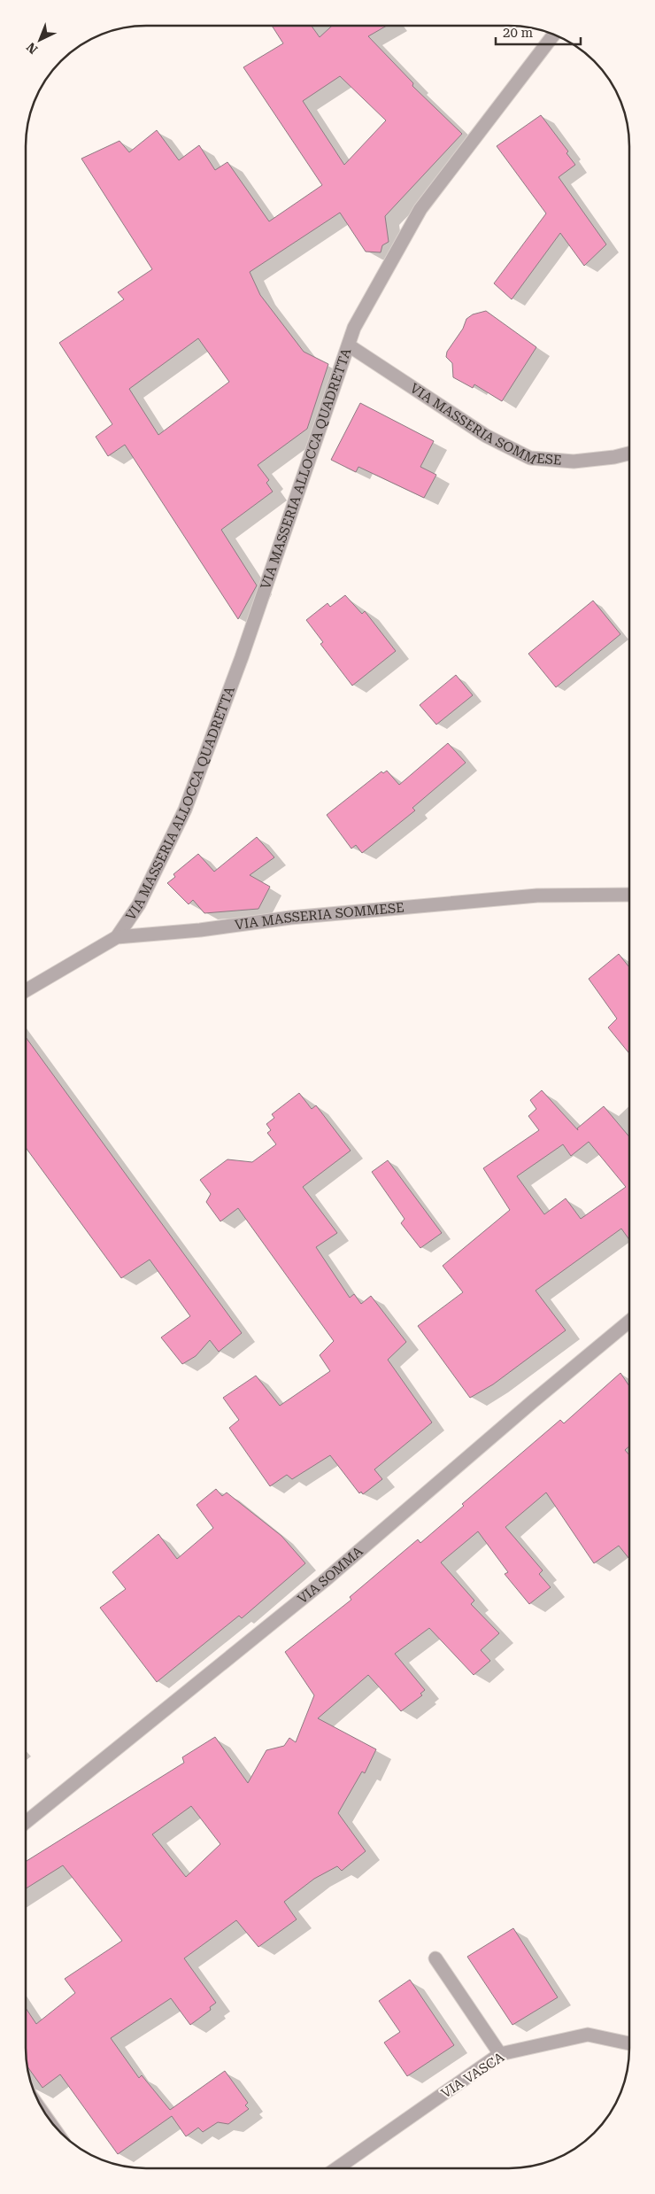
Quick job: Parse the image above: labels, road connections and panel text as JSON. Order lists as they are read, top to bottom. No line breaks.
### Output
{"streets":{"street":["VIA MASSERIA SOMMESE","VIA MASSERIA ALLOCCA QUADRETTA","VIA SOMMA","VIA VASCA"]},"crossings":[["VIA MASSERIA SOMMESE","VIA MASSERIA ALLOCCA QUADRETTA"]],"scale_bar":"20 m","north":"bottom left"}
